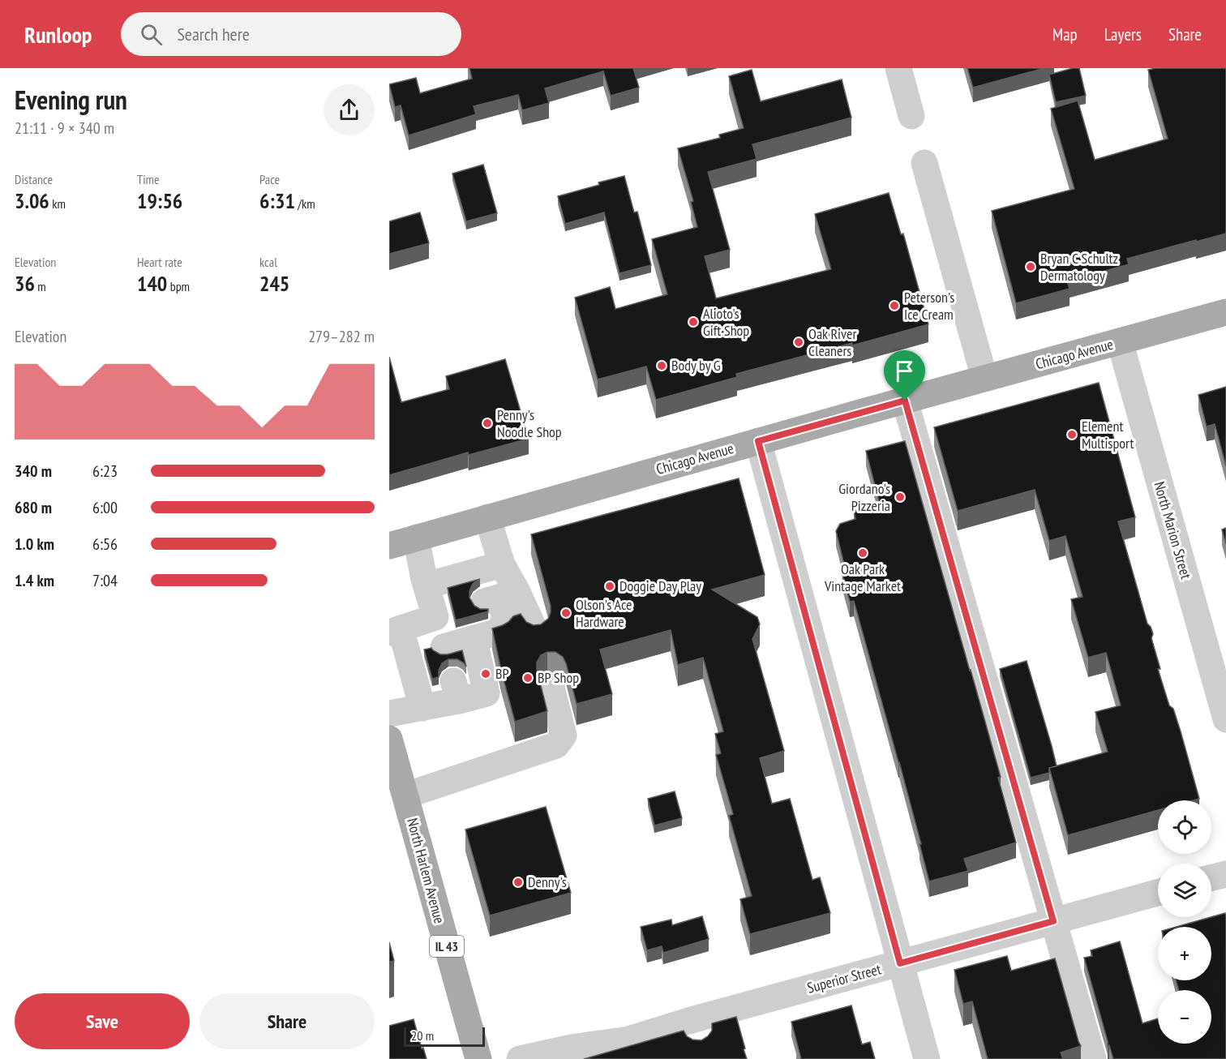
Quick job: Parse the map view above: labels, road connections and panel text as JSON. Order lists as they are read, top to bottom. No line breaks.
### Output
{"streets":{"main road":["Chicago Avenue","North Harlem Avenue","IL 43"],"street":["North Marion Street","Superior Street"]},"crossings":[["Chicago Avenue","North Marion Street"]],"places":["Bryan C Schultz Dermatology","Peterson's Ice Cream","Alioto's Gift Shop","Oak River Cleaners","Body by G","Penny's Noodle Shop","Element Multisport","Giordano's Pizzeria","Oak Park Vintage Market","Doggie Day Play","Olson's Ace Hardware","BP","BP Shop","Denny's"],"scale_bar":"20 m","page":{"header":"Runloop","search":"Search here","nav":["Map","Layers","Share"],"heading":["Evening run","21:11 · 9 × 340 m"],"stats":[["Distance","3.06 km"],["Time","19:56"],["Pace","6:31 /km"],["Elevation","36 m"],["Heart rate","140 bpm"],["kcal","245"]],"chart":["Elevation","279–282 m"],"list":[{"name":"340 m","note":"6:23"},{"name":"680 m","note":"6:00"},{"name":"1.0 km","note":"6:56"},{"name":"1.4 km","note":"7:04"}],"map_buttons":["+","−"],"buttons":["Save","Share"],"scale":"20 m"}}
